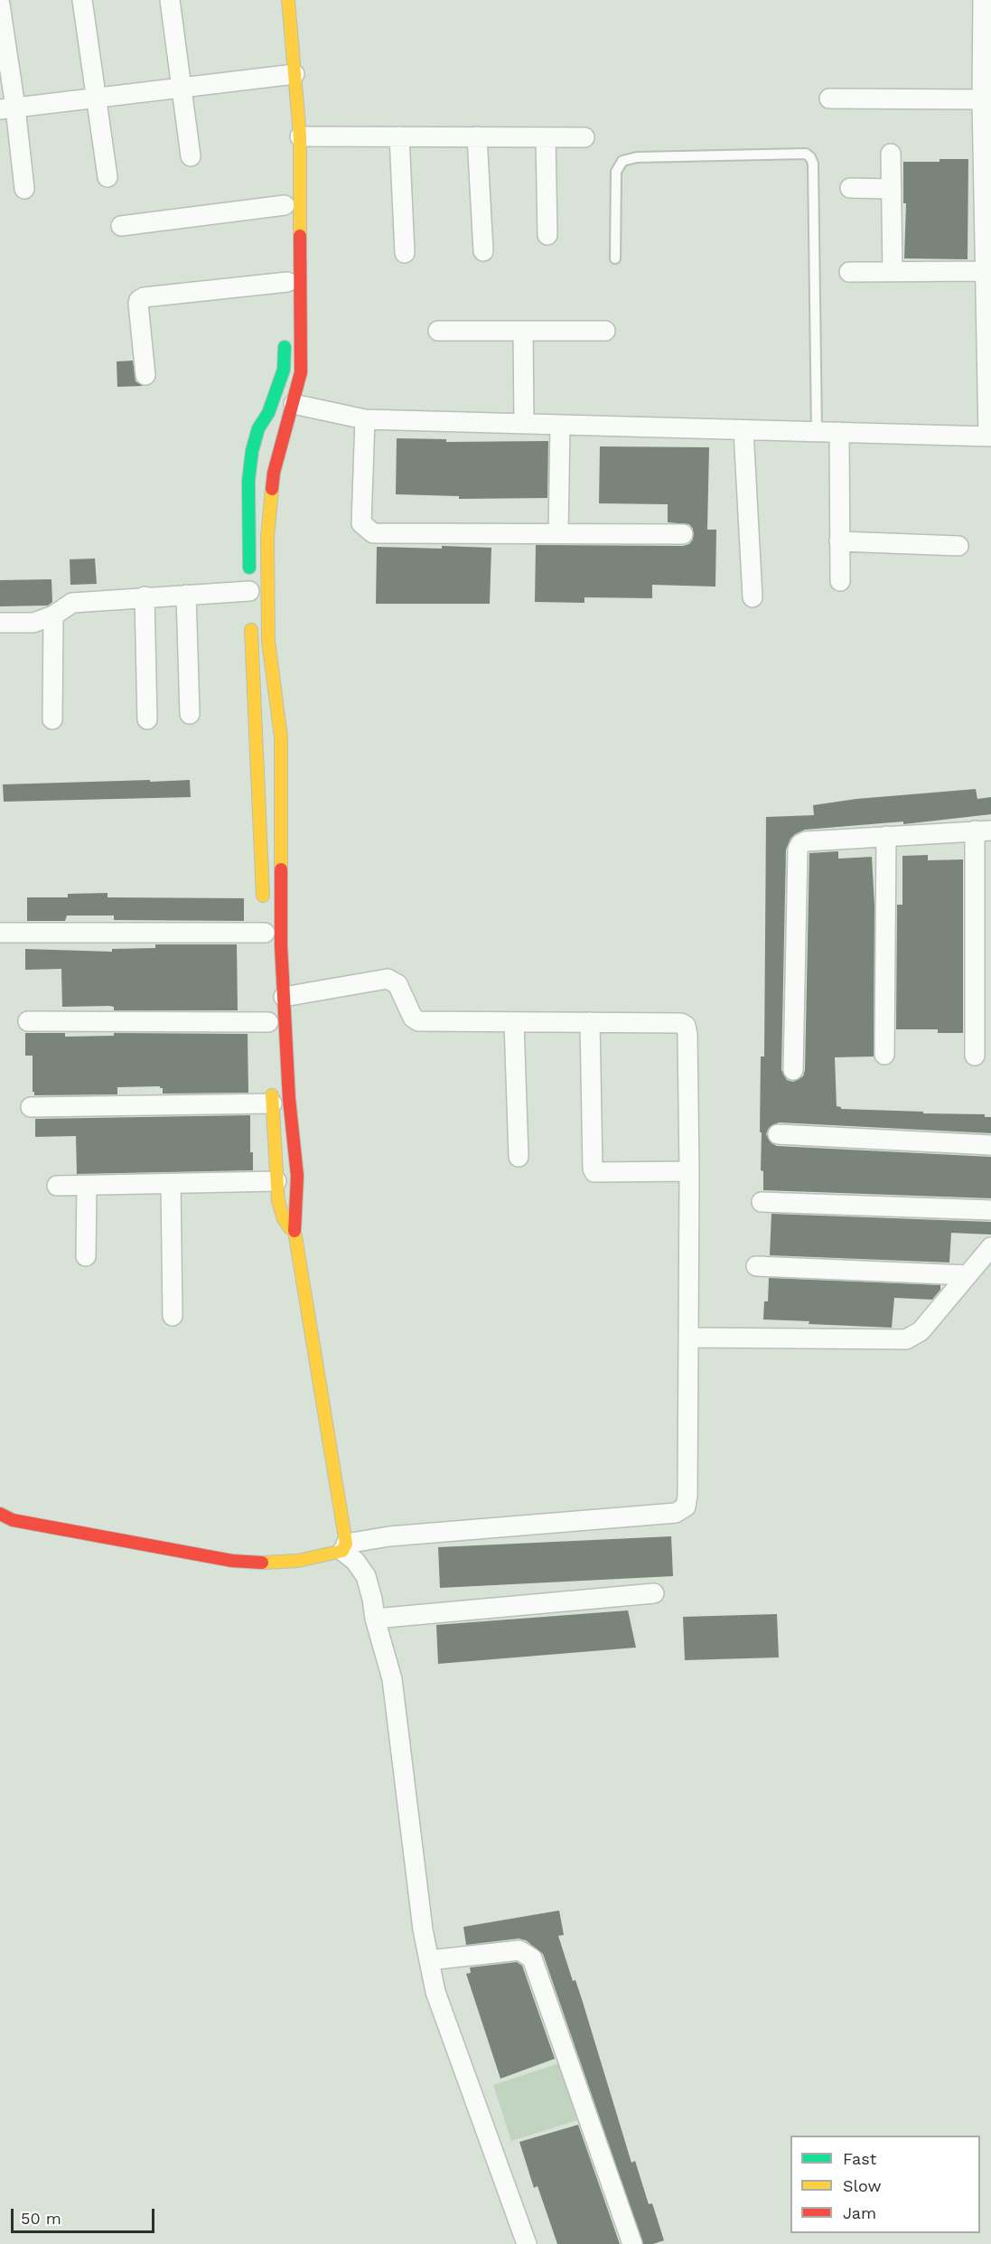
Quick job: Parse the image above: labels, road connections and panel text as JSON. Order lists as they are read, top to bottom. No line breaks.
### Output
{"legend":["Fast","Slow","Jam"],"scale_bar":"50 m"}
